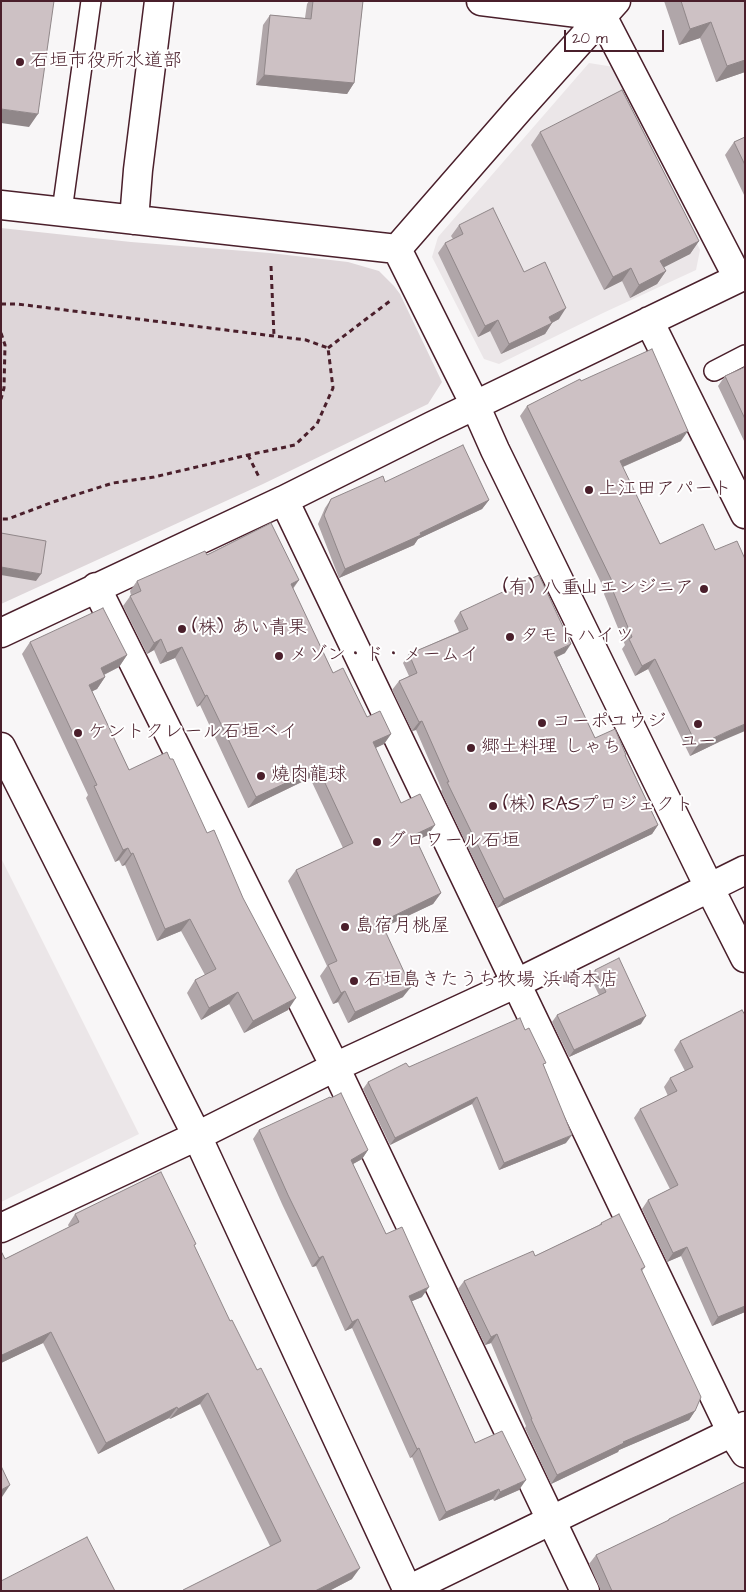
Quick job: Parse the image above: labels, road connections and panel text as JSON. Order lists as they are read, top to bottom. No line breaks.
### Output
{"places":["石垣市役所水道部","上江田アパート","(有) 八重山エンジニア","(株) あい青果","タモトハイツ","メゾン・ド・メームイ","コーポユウジ","ユー","ケントクレール石垣ベイ","郷土料理 しゃち","燒肉龍球","(株) RASプロジェクト","グロワール石垣","島宿月桃屋","石垣島きたうち牧場 浜崎本店"],"scale_bar":"20 m"}
